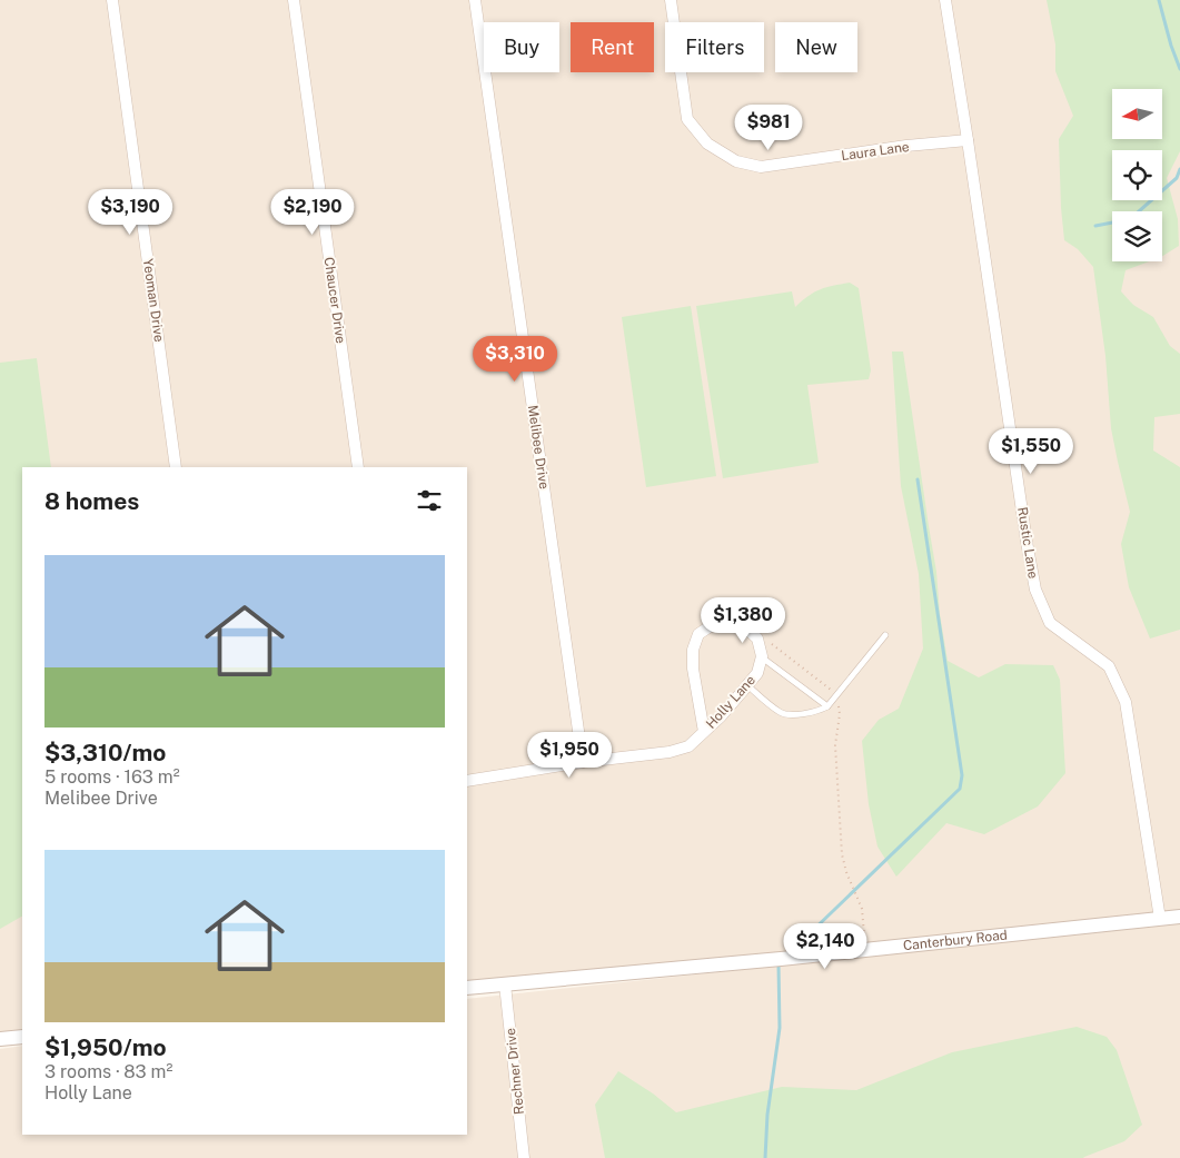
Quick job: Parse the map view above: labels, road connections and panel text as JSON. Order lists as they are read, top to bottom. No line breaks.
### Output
{"streets":{"street":["Laura Lane","Yeoman Drive","Chaucer Drive","Melibee Drive","Rustic Lane","Holly Lane","Canterbury Road","Rechner Drive"]},"crossings":[["Laura Lane","Rustic Lane"],["Melibee Drive","Holly Lane"],["Rustic Lane","Canterbury Road"],["Canterbury Road","Rechner Drive"]],"north":"left","page":{"chip":["Buy","Rent","Filters","New"],"price":["$981","$3,190","$2,190","$3,310","$1,550","$1,380","$1,950","$2,140"],"heading":"8 homes","list":[{"name":"$3,310/mo","note":"5 rooms · 163 m² · Melibee Drive"},{"name":"$1,950/mo","note":"3 rooms · 83 m² · Holly Lane"}]}}
